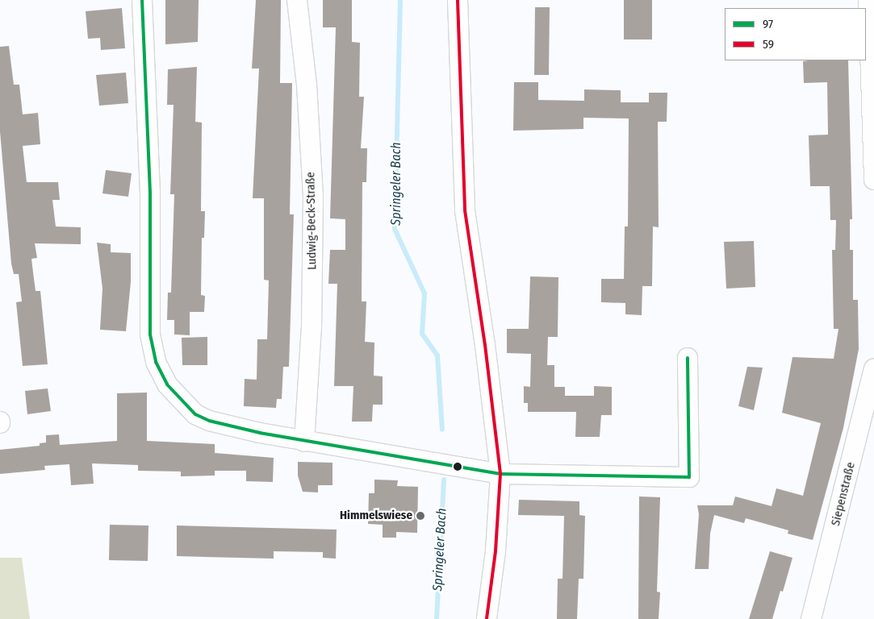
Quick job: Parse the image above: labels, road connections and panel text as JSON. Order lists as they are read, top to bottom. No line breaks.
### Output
{"streets":{"street":["Ludwig-Beck-Straße","Siepenstraße"]},"water":["Springeler Bach"],"places":["Himmelswiese"],"lines":["transit line 97","transit line 59"],"legend":["97","59"]}
